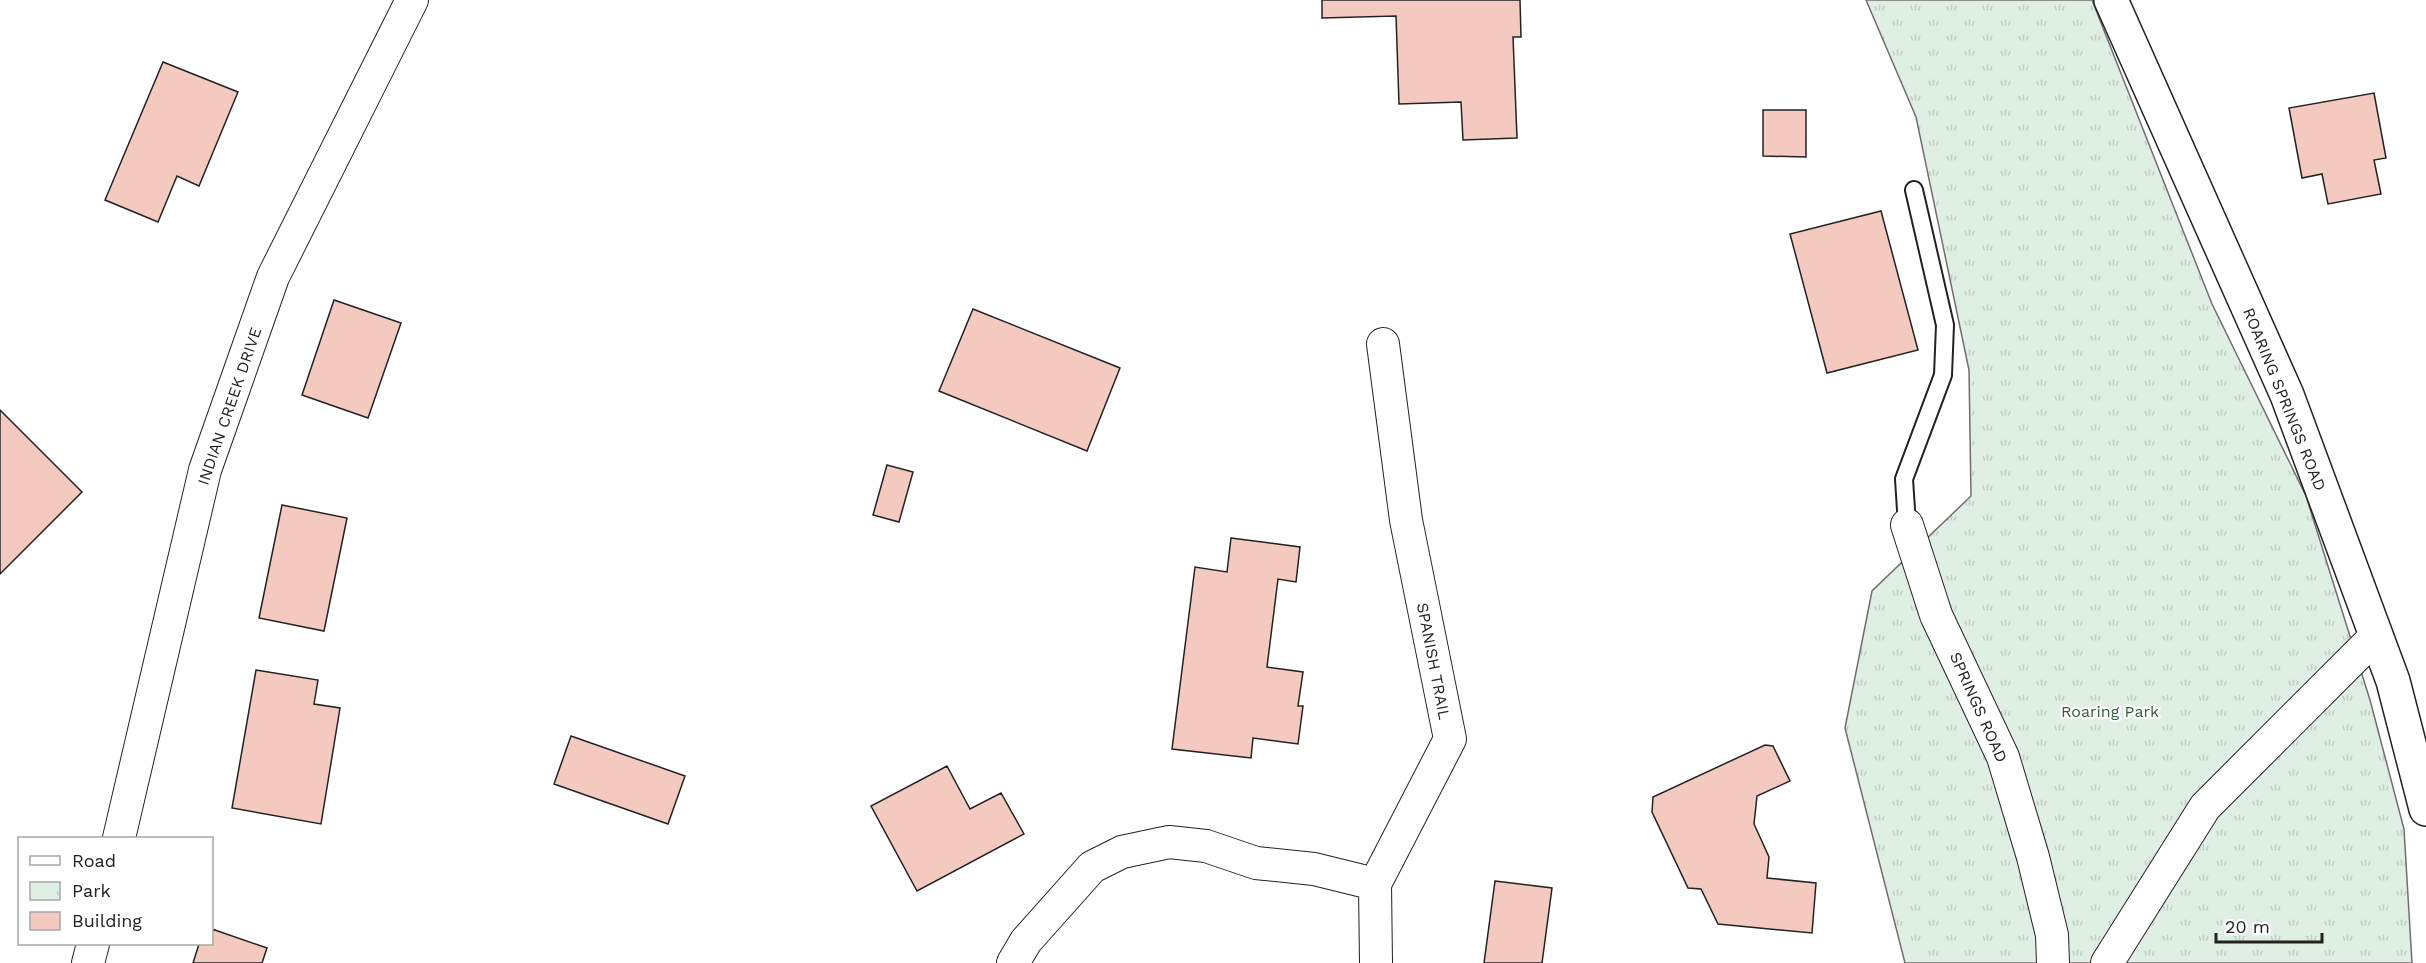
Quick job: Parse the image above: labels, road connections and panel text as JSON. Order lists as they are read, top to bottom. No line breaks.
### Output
{"streets":{"street":["ROARING SPRINGS ROAD","INDIAN CREEK DRIVE","SPANISH TRAIL","SPRINGS ROAD"]},"parks":["Roaring Park"],"legend":["Road","Park","Building"],"scale_bar":"20 m"}
